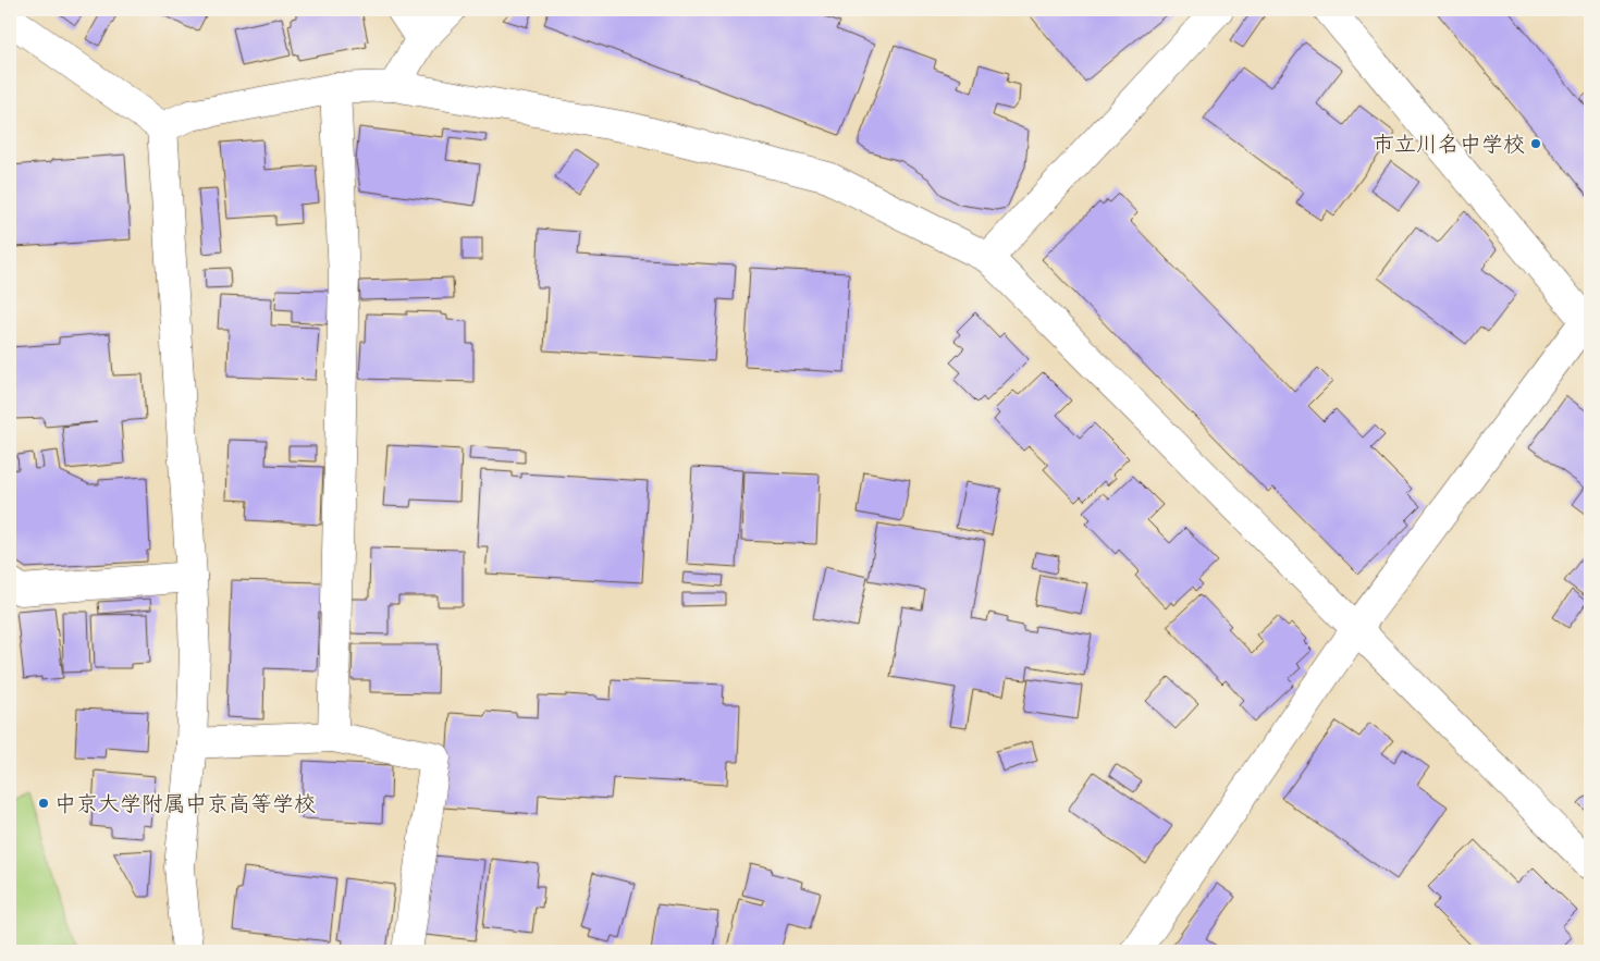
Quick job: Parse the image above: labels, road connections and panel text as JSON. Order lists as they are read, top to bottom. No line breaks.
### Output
{"places":["市立川名中学校","中京大学附属中京高等学校"]}
